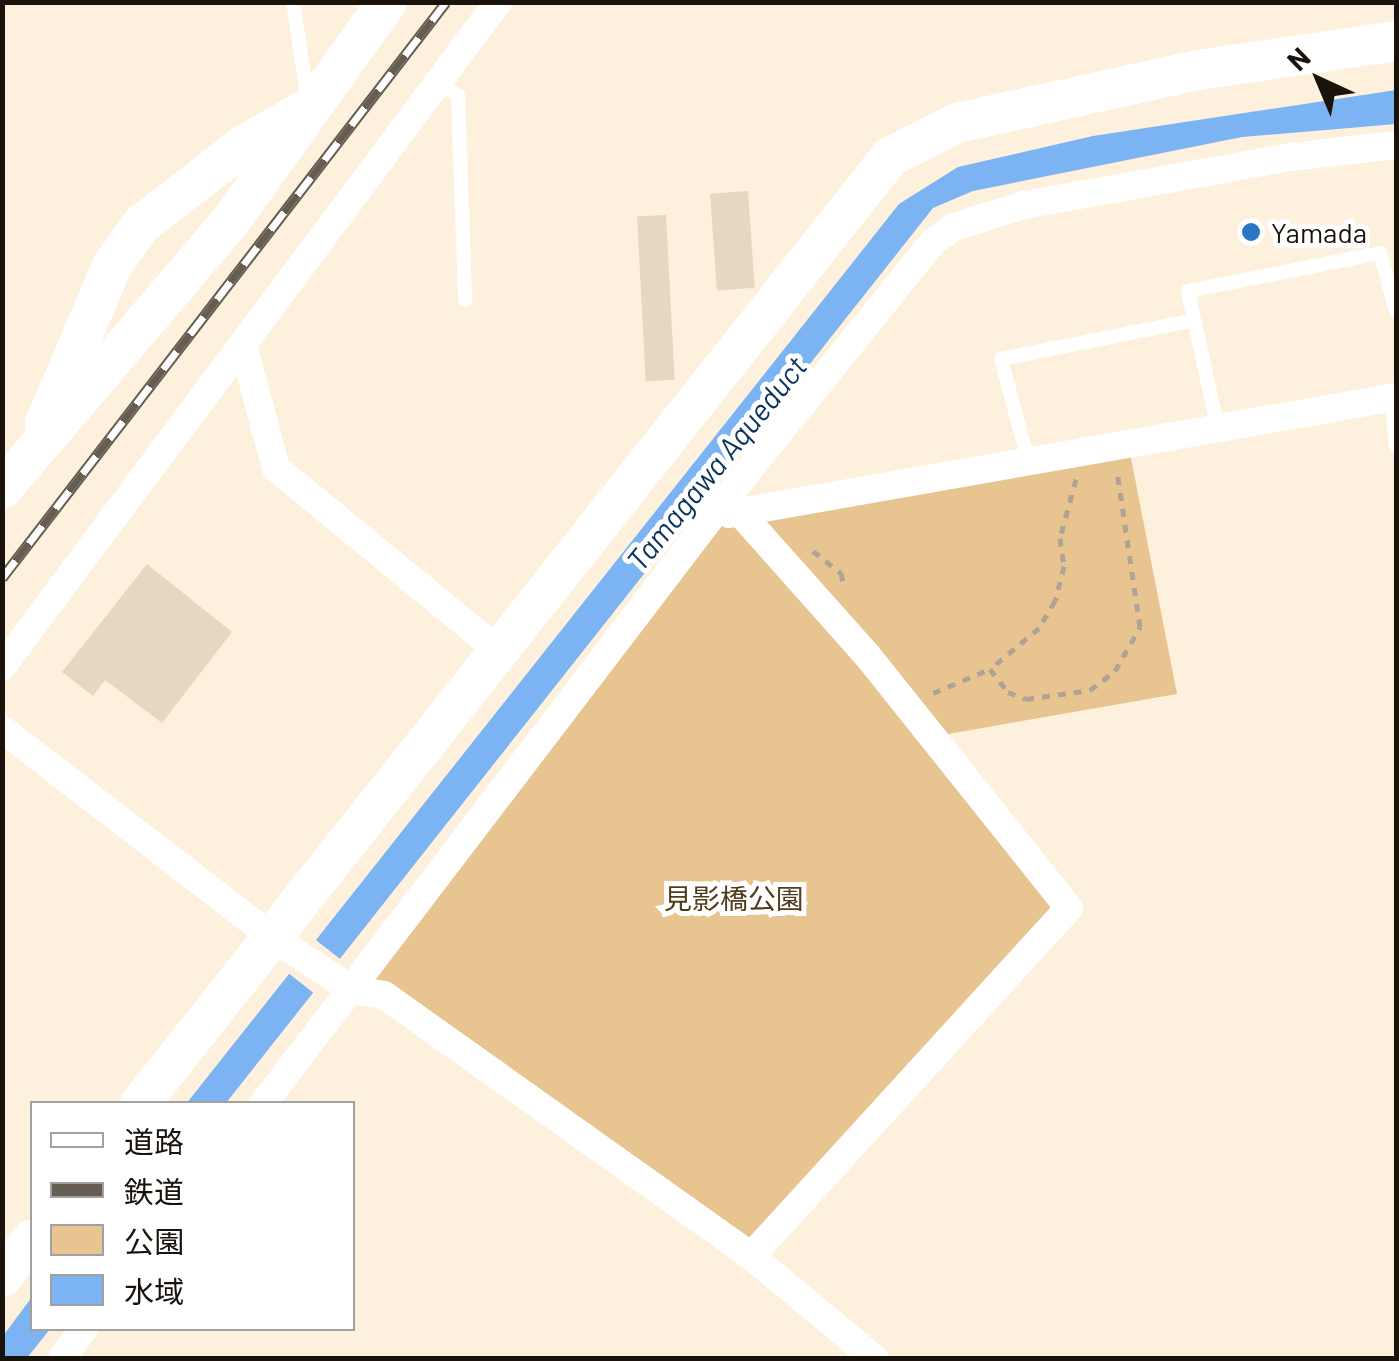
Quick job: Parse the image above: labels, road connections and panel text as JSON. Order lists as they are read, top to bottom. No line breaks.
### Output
{"water":["Tamagawa Aqueduct"],"parks":["見影橋公園"],"places":["Yamada"],"legend":["道路","鉄道","公園","水域"],"north":"top left"}
